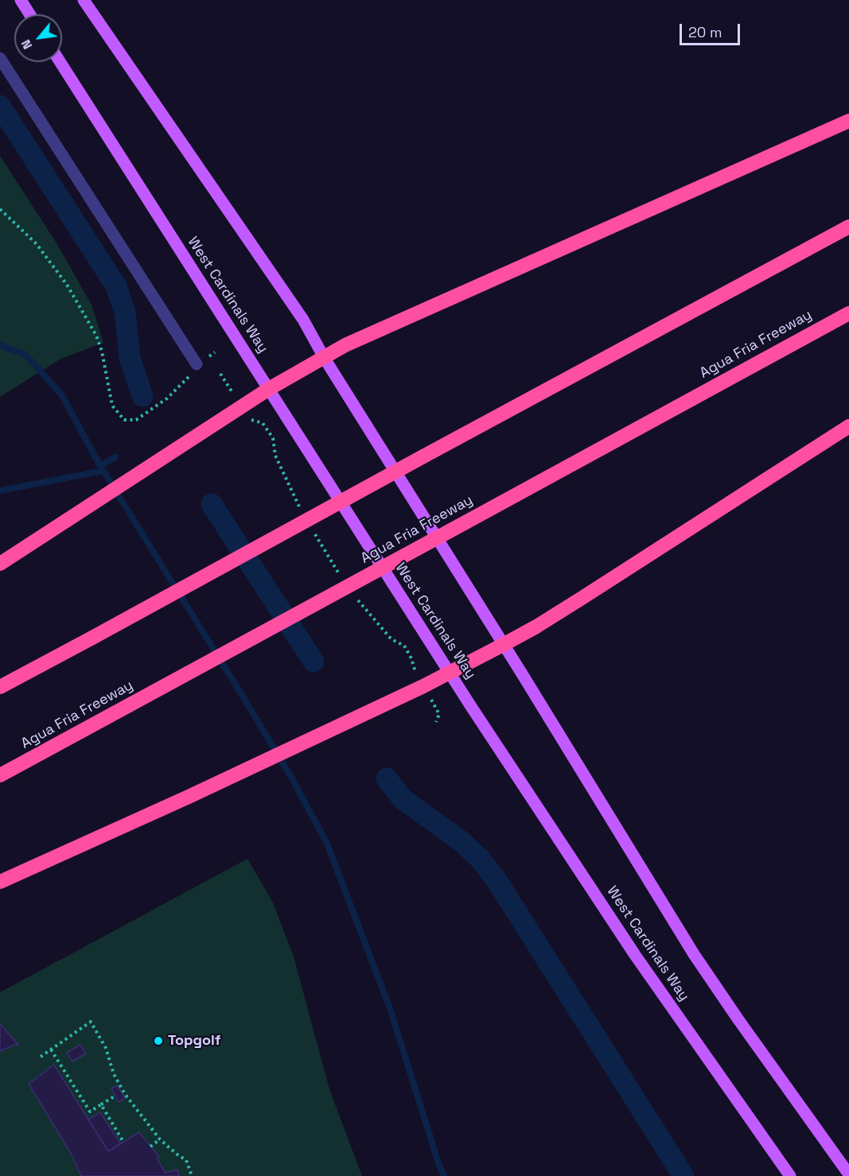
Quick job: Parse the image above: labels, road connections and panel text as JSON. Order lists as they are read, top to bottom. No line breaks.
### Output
{"streets":{"highway":["Agua Fria Freeway"],"main road":["West Cardinals Way"]},"places":["Topgolf"],"scale_bar":"20 m","north":"bottom left"}
